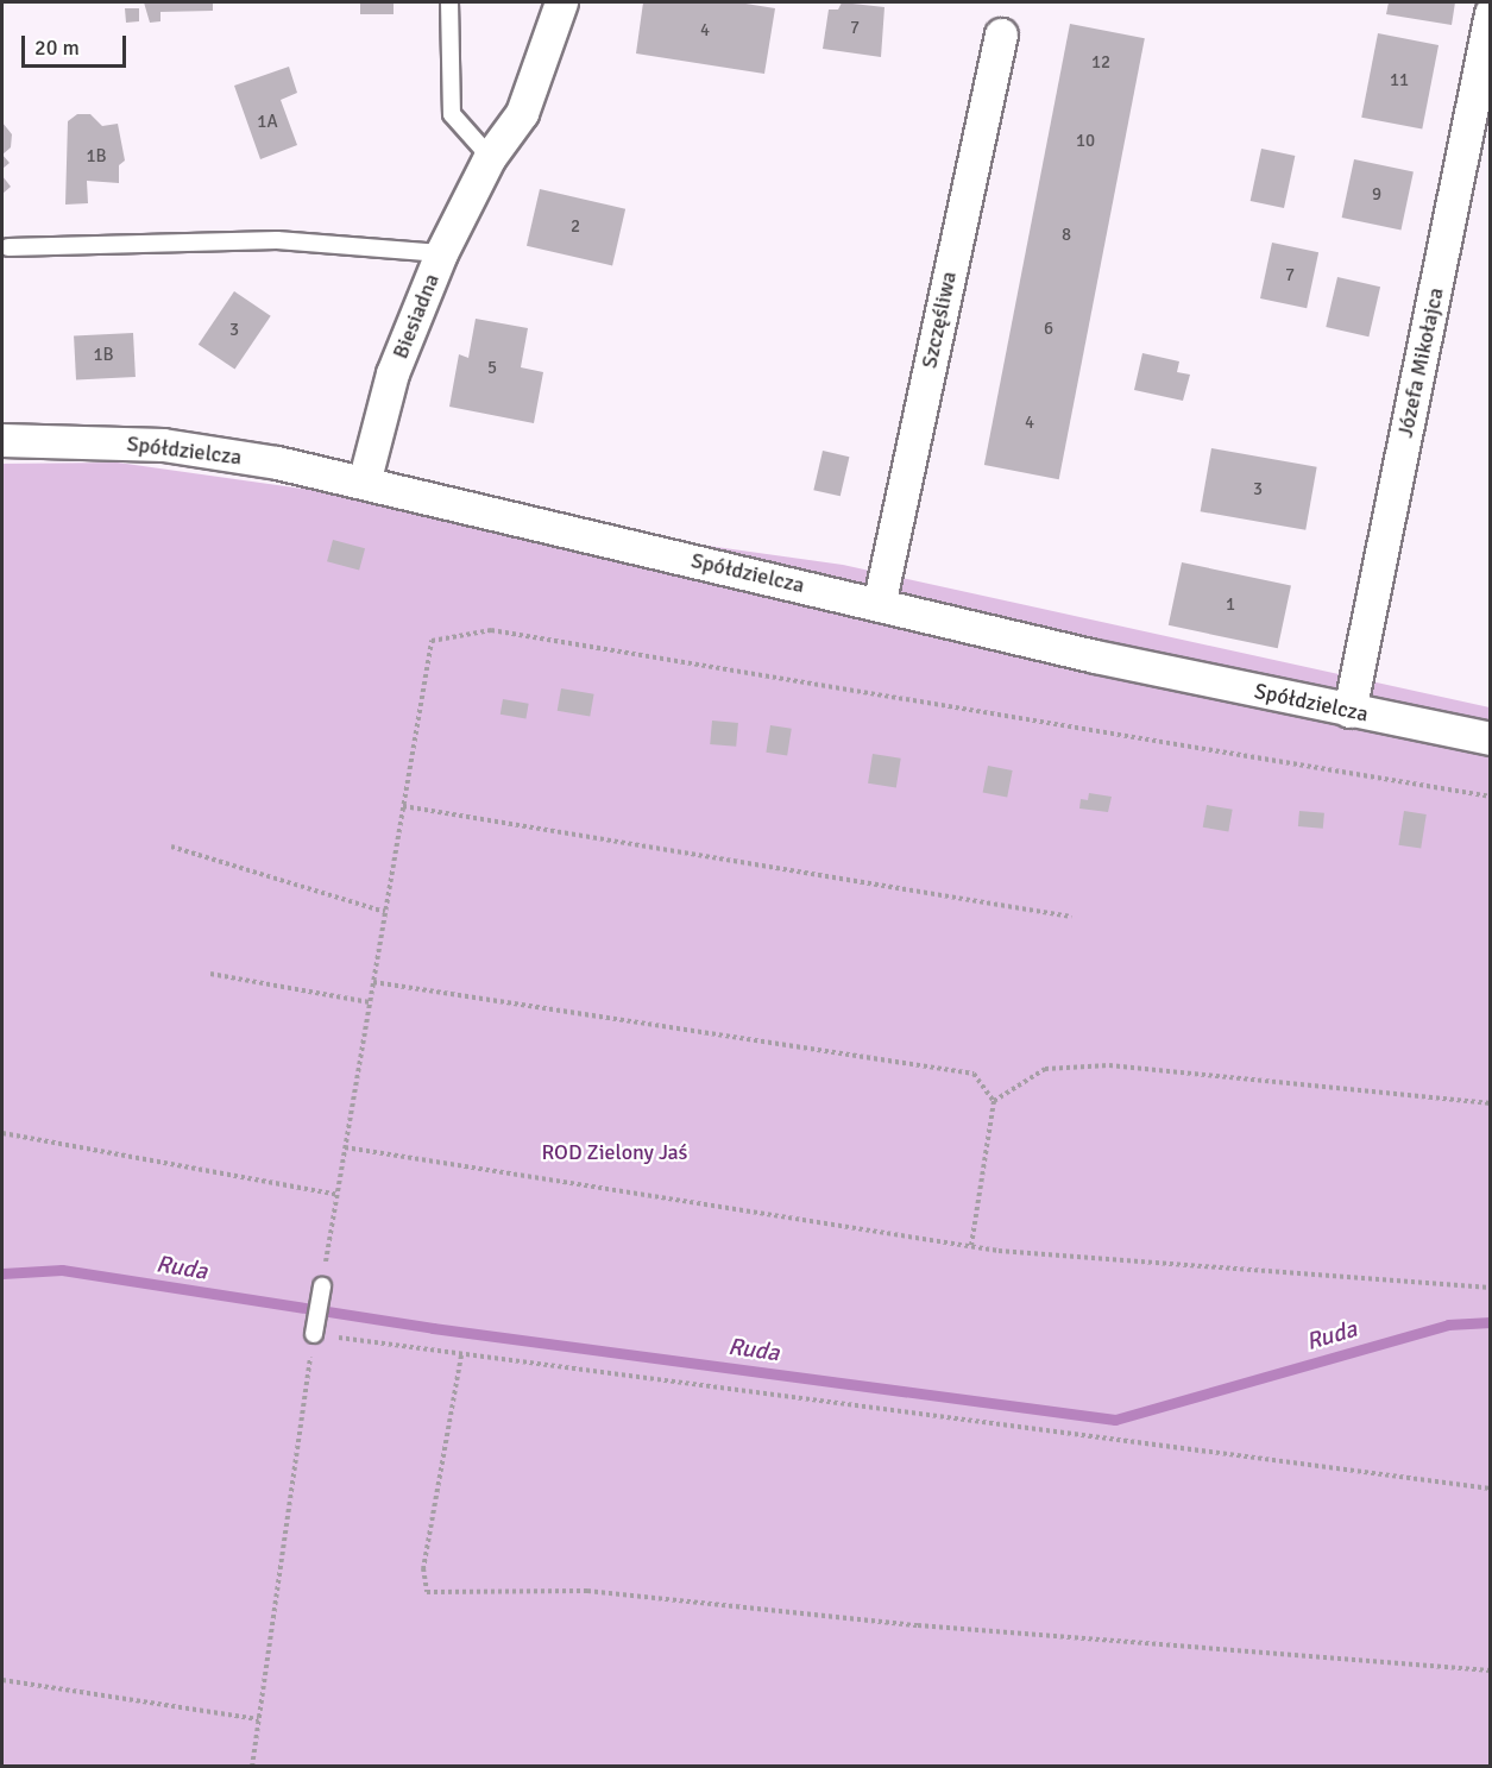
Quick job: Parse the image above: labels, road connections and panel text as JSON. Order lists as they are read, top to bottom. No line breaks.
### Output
{"streets":{"street":["Biesiadna","Szczęśliwa","Józefa Mikołajca","Spółdzielcza"]},"crossings":[["Biesiadna","Spółdzielcza"],["Szczęśliwa","Spółdzielcza"],["Józefa Mikołajca","Spółdzielcza"]],"water":["Ruda"],"parks":["ROD Zielony Jaś"],"house_numbers":["7","4","12","11","1A","10","1B","9","2","8","7","6","3","1B","5","4","3","1"],"scale_bar":"20 m"}
